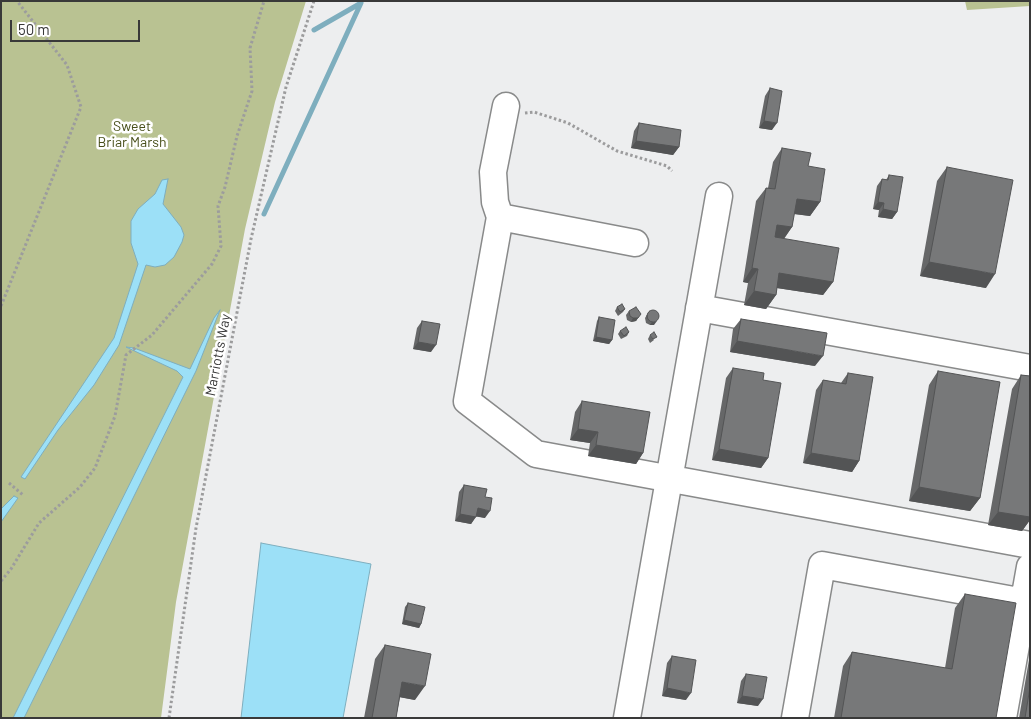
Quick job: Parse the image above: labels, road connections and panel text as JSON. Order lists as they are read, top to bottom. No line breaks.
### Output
{"streets":{"path":["Marriotts Way"]},"parks":["Sweet Briar Marsh"],"scale_bar":"50 m"}
